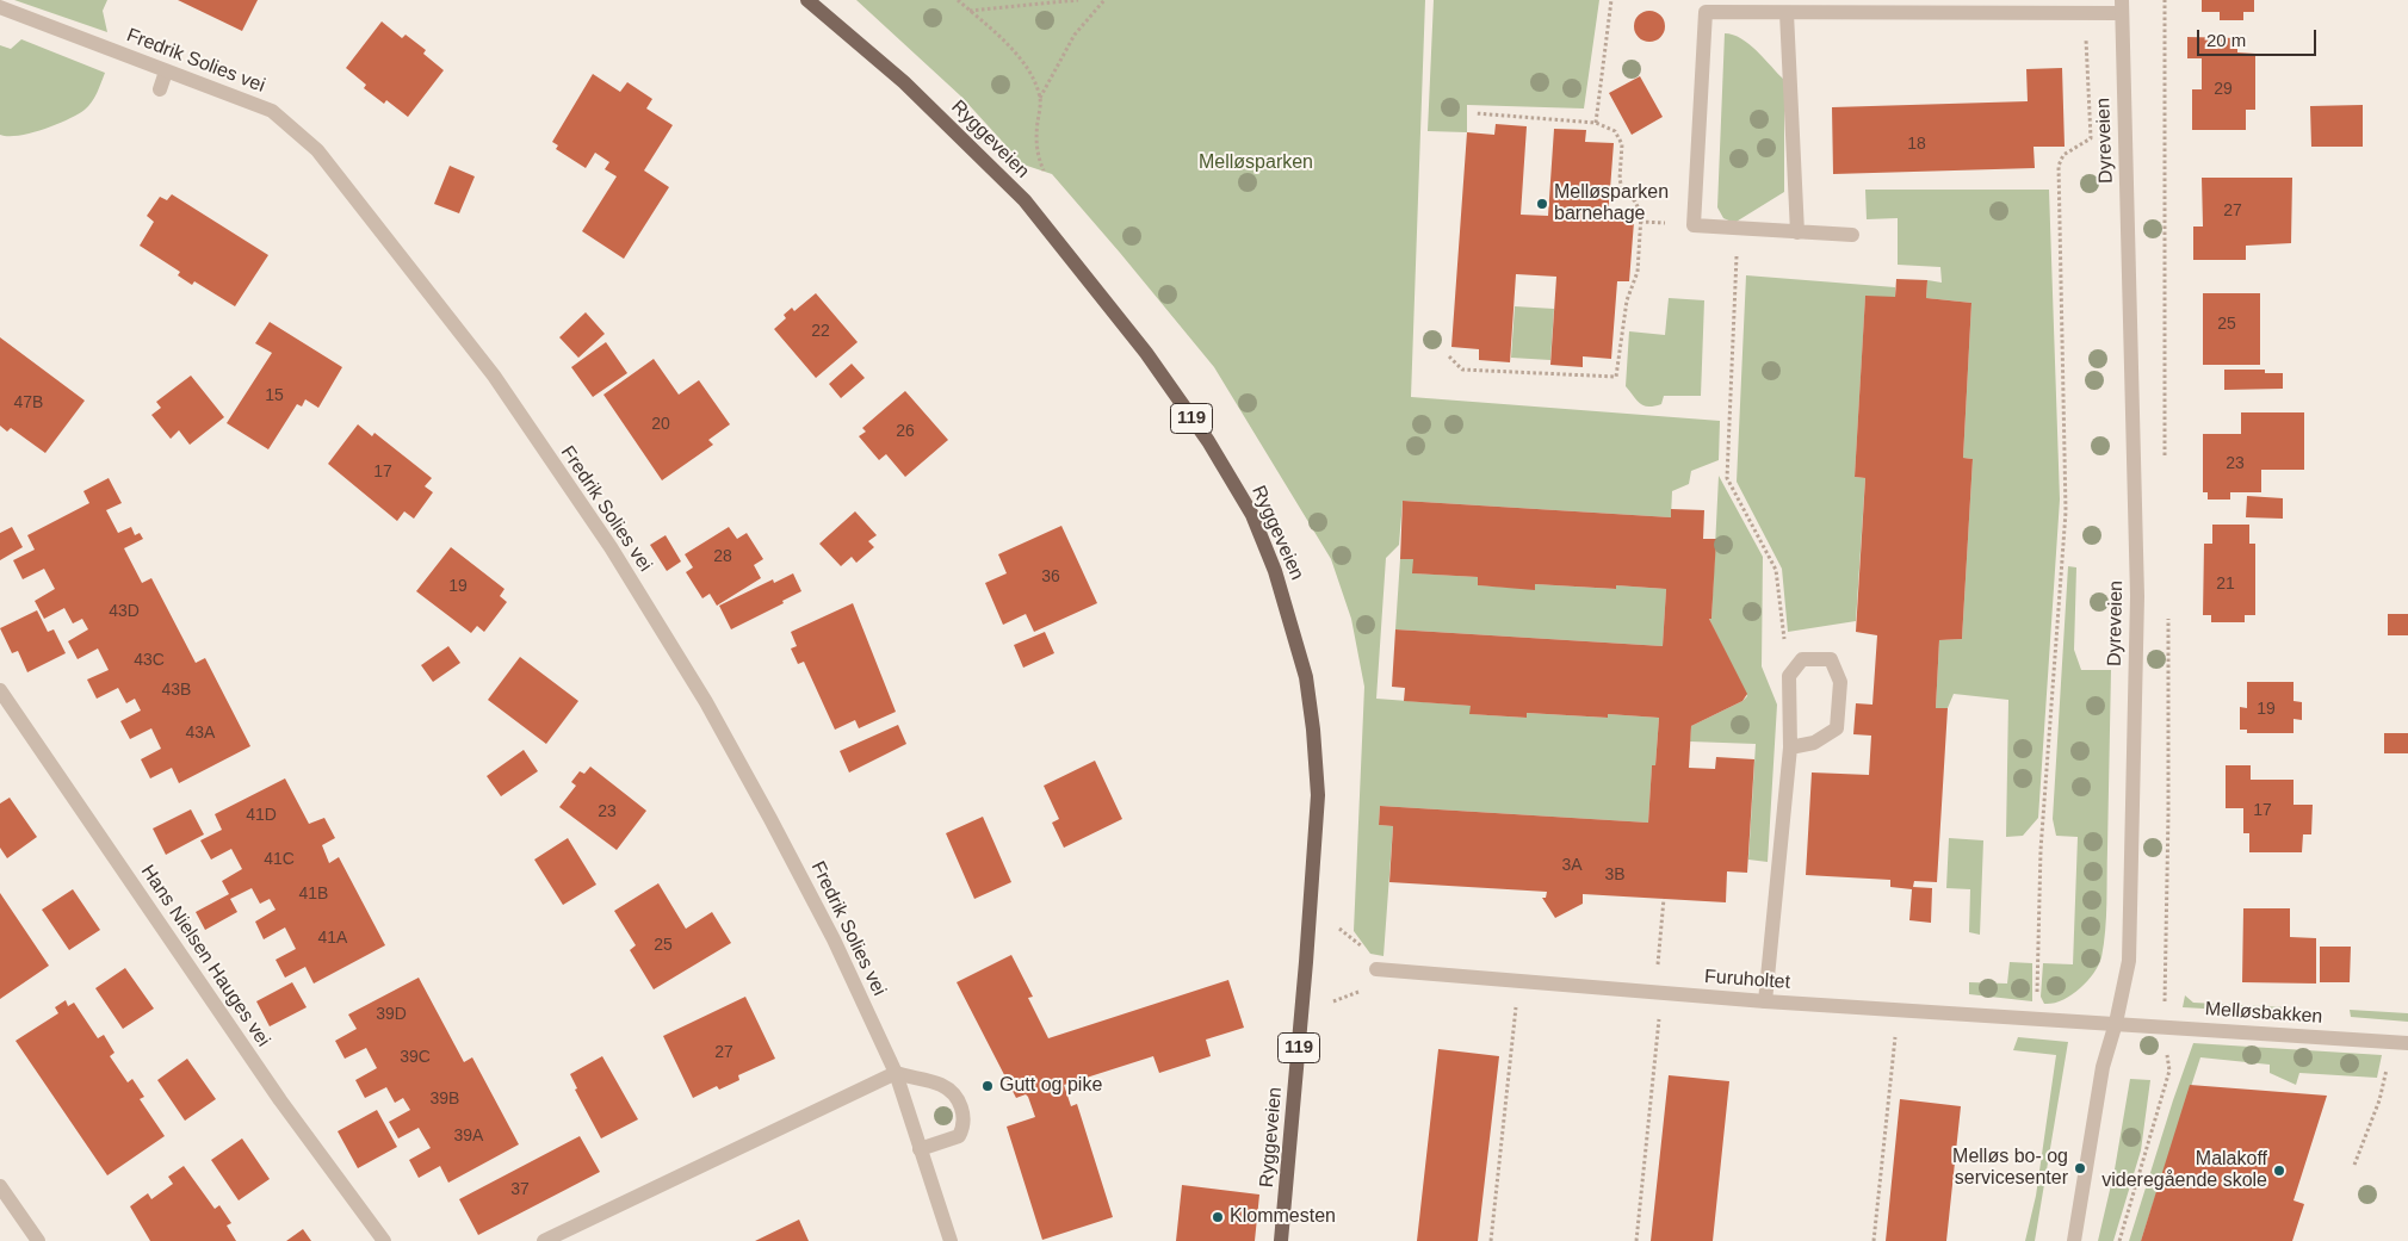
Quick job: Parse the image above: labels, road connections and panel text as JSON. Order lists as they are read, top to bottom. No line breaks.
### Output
{"streets":{"main road":["Ryggeveien","119"],"street":["Fredrik Solies vei","Dyreveien","Hans Nielsen Hauges vei","Furuholtet","Melløsbakken"]},"crossings":[["Dyreveien","Furuholtet"],["Dyreveien","Melløsbakken"],["Furuholtet","Melløsbakken"]],"parks":["Melløsparken"],"places":["Melløsparken barnehage","Gutt og pike","Melløs bo- og servicesenter","Malakoff videregående skole","Klommesten"],"house_numbers":["29","18","27","25","22","15","47B","20","26","23","17","28","36","21","19","43D","43C","43B","19","43A","17","23","41D","41C","3A","3B","41B","41A","25","39D","27","39C","39B","39A","37"],"scale_bar":"20 m"}
